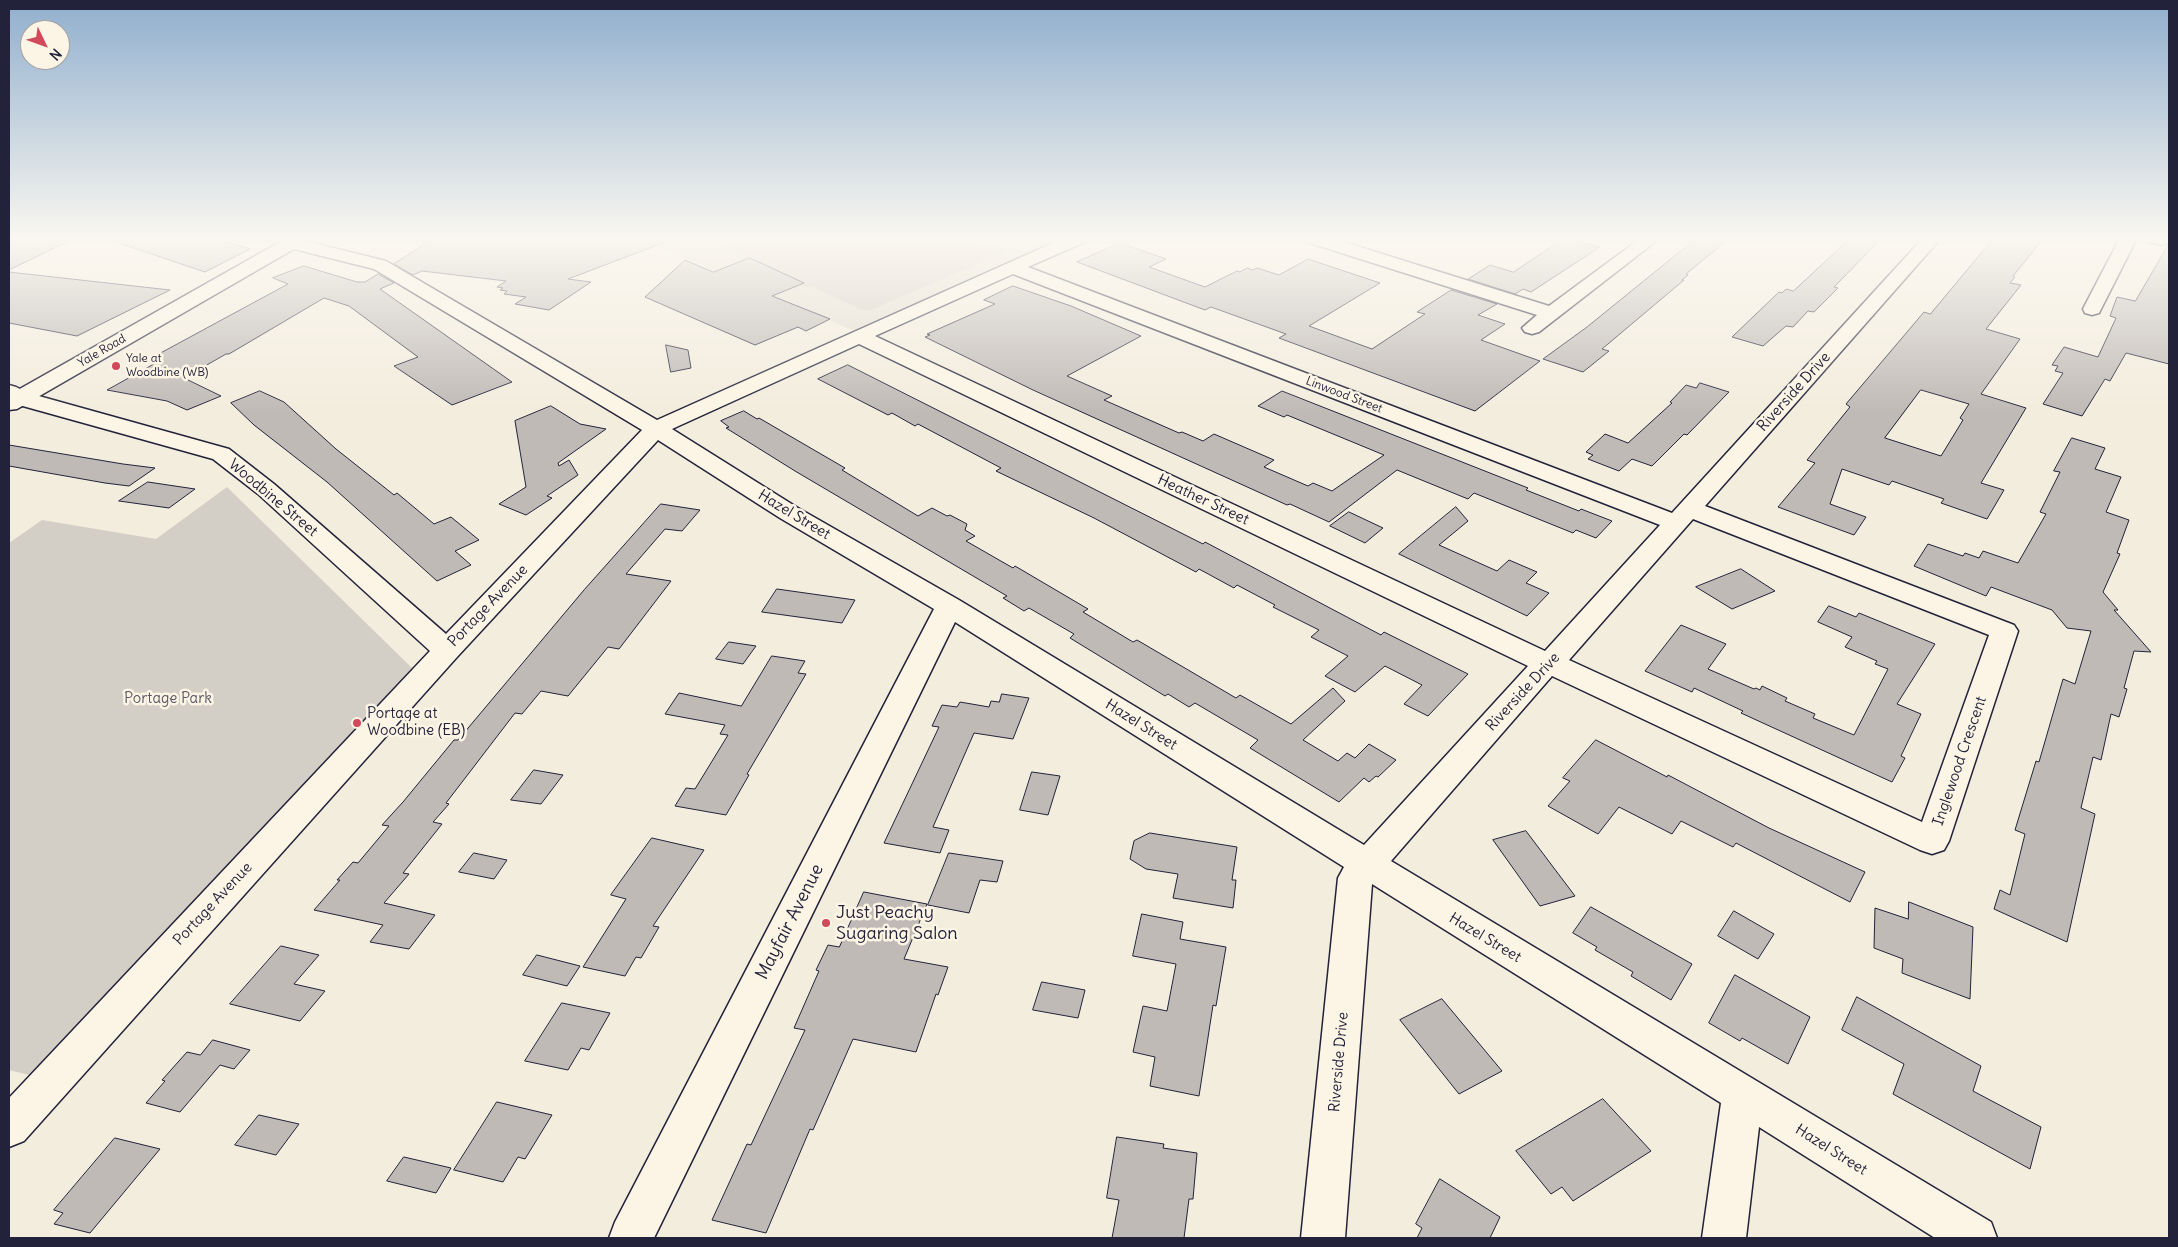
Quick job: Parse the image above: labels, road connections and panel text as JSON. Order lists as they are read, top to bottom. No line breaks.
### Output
{"streets":{"street":["Yale Road","Riverside Drive","Linwood Street","Woodbine Street","Heather Street","Hazel Street","Portage Avenue","Inglewood Crescent","Mayfair Avenue"]},"crossings":[["Yale Road","Woodbine Street"],["Riverside Drive","Linwood Street"],["Riverside Drive","Heather Street"],["Riverside Drive","Hazel Street"],["Riverside Drive","Inglewood Crescent"],["Linwood Street","Inglewood Crescent"],["Woodbine Street","Portage Avenue"],["Heather Street","Portage Avenue"],["Heather Street","Inglewood Crescent"],["Hazel Street","Portage Avenue"],["Hazel Street","Mayfair Avenue"]],"parks":["Portage Park"],"places":["Yale at Woodbine (WB)","Portage at Woodbine (EB)","Just Peachy Sugaring Salon"],"north":"bottom right"}
